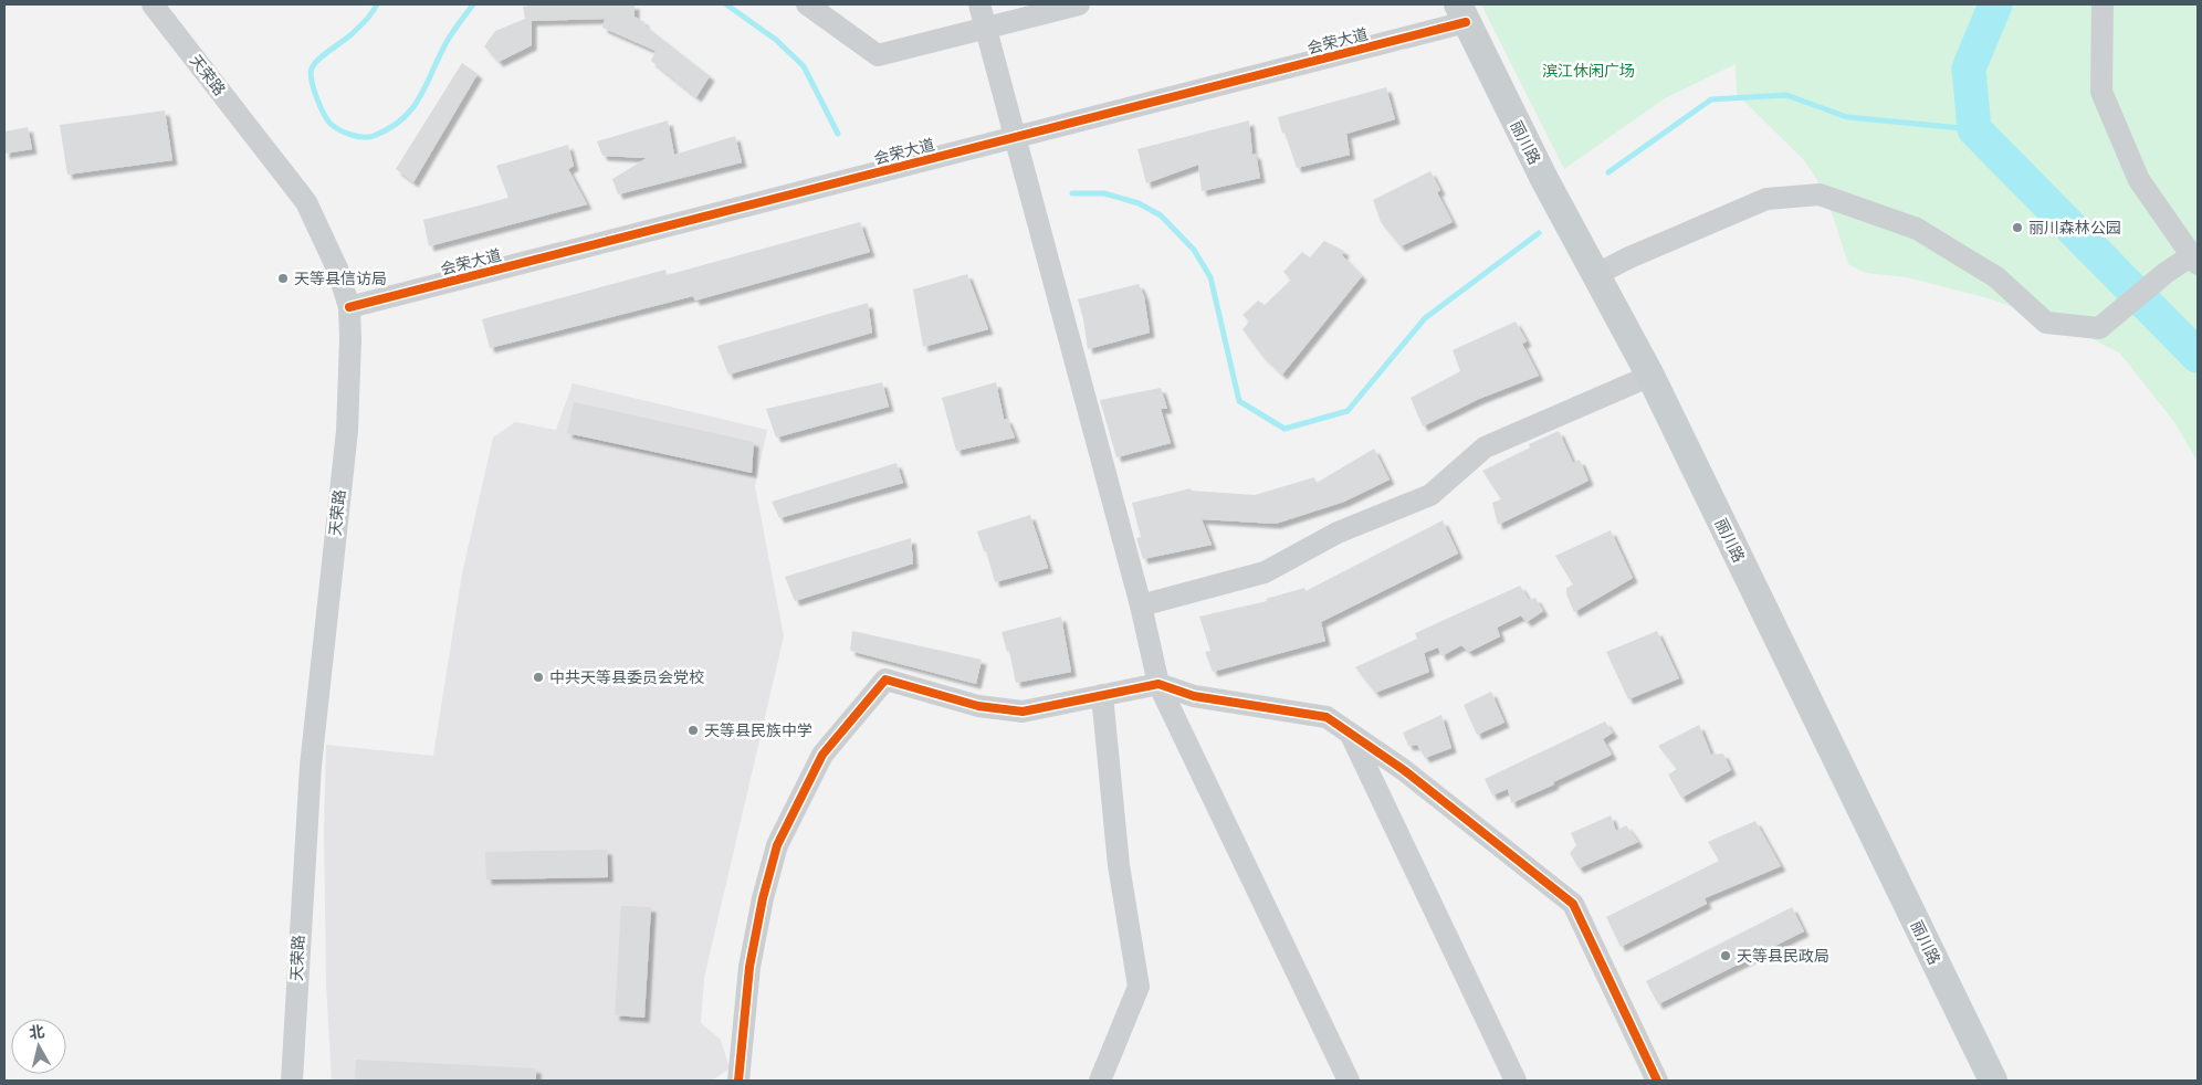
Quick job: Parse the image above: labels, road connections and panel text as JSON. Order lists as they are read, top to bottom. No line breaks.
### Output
{"streets":{"main road":["丽川路"],"street":["会荣大道","天荣路"]},"crossings":[["会荣大道","天荣路"],["会荣大道","丽川路"]],"parks":["滨江休闲广场"],"places":["丽川森林公园","天等县信访局","中共天等县委员会党校","天等县民族中学","天等县民政局"],"north":"top"}
